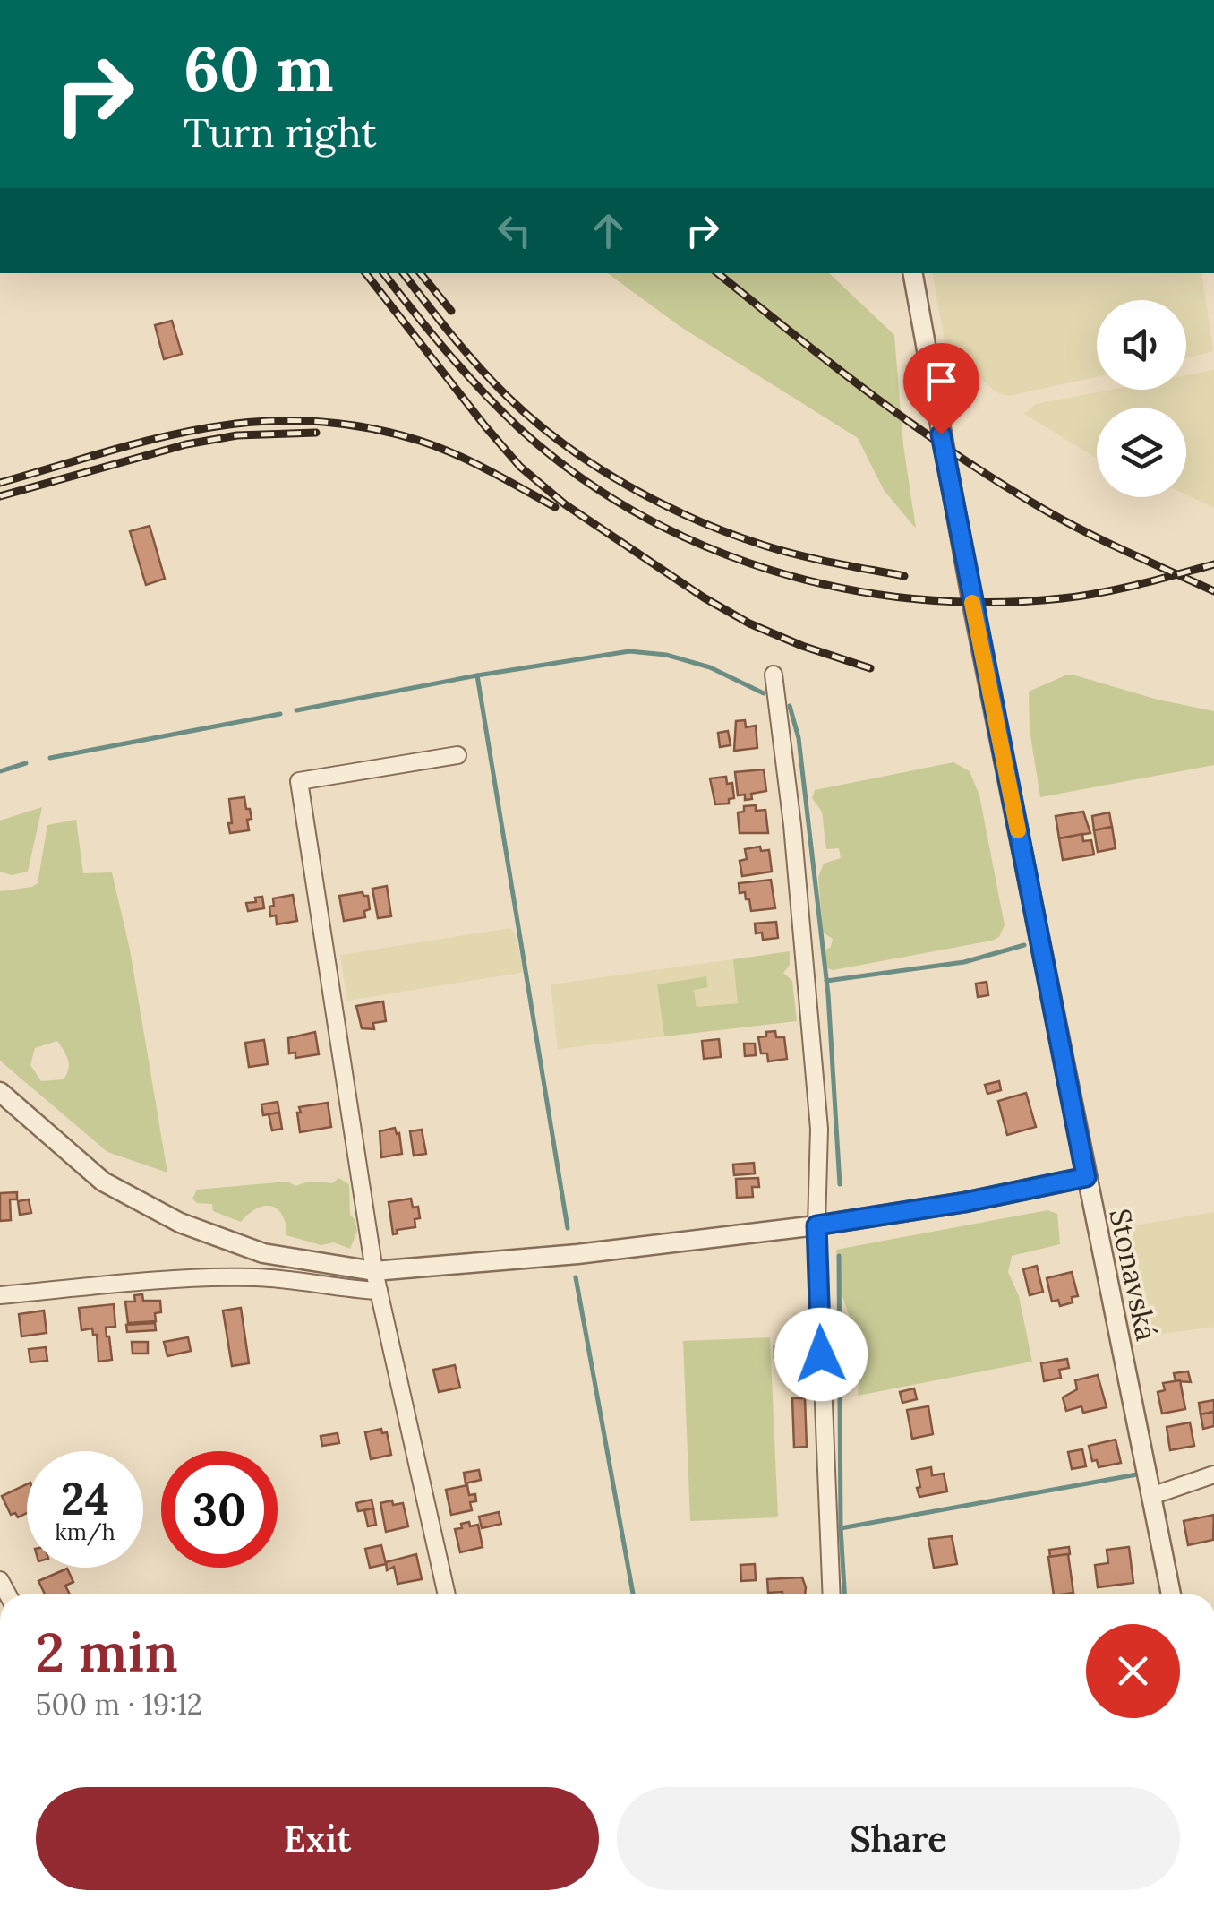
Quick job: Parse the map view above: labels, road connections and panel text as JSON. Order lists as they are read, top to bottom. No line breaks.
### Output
{"streets":{"street":["Stonavská"]},"page":{"turn":["60 m","Turn right"],"speed":"24 km/h","limit":"30","heading":["2 min","500 m · 19:12"],"buttons":["Exit","Share"]}}
